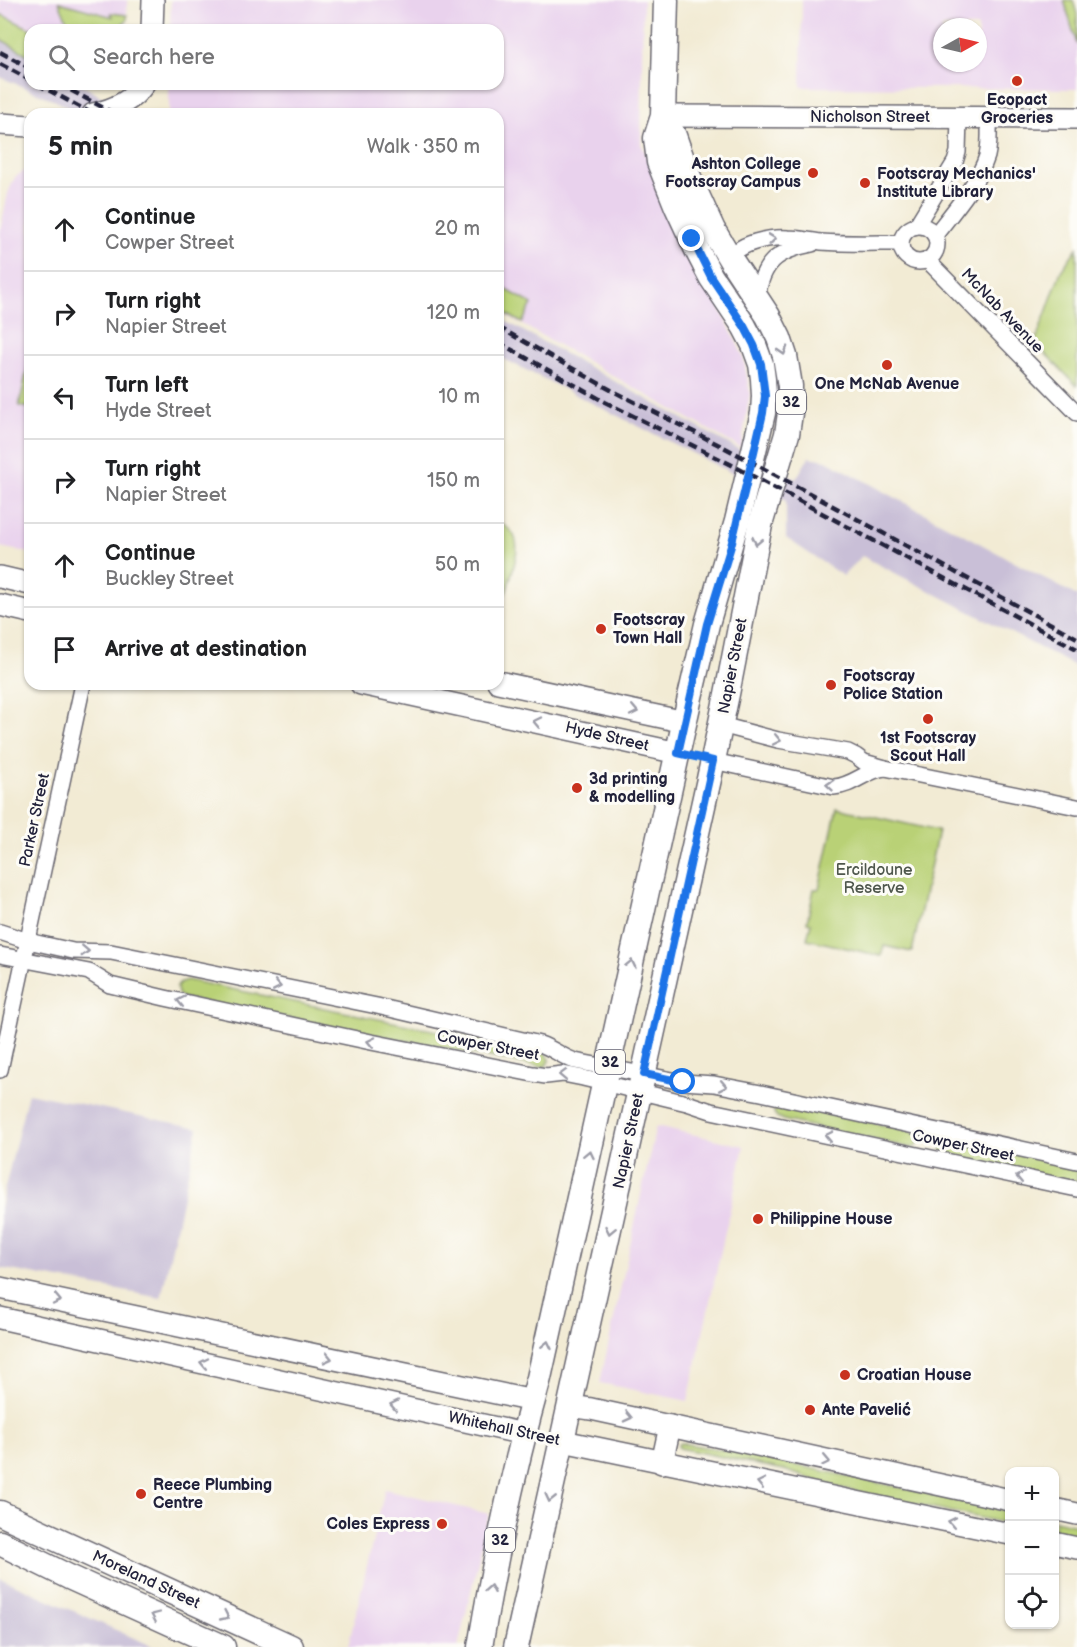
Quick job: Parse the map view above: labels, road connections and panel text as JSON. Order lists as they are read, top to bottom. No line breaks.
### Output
{"streets":{"main road":["Nicholson Street","32","Napier Street","Hyde Street","Whitehall Street","Moreland Street"],"street":["McNab Avenue","Parker Street","Cowper Street"]},"crossings":[["Nicholson Street","32"],["32","Napier Street"],["Napier Street","Hyde Street"],["Napier Street","Cowper Street"],["Napier Street","Whitehall Street"],["Parker Street","Cowper Street"]],"parks":["Ercildoune Reserve"],"places":["Ecopact Groceries","Ashton College Footscray Campus","Footscray Mechanics' Institute Library","One McNab Avenue","Footscray Town Hall","Footscray Police Station","1st Footscray Scout Hall","3d printing & modelling","Philippine House","Croatian House","Ante Pavelić","Reece Plumbing Centre","Coles Express"],"north":"right","page":{"search":"Search here","heading":["5 min","Walk · 350 m"],"list":[["Continue","Cowper Street","20 m"],["Turn right","Napier Street","120 m"],["Turn left","Hyde Street","10 m"],["Turn right","Napier Street","150 m"],["Continue","Buckley Street","50 m"],"Arrive at destination"],"map_buttons":["+","−"]}}
